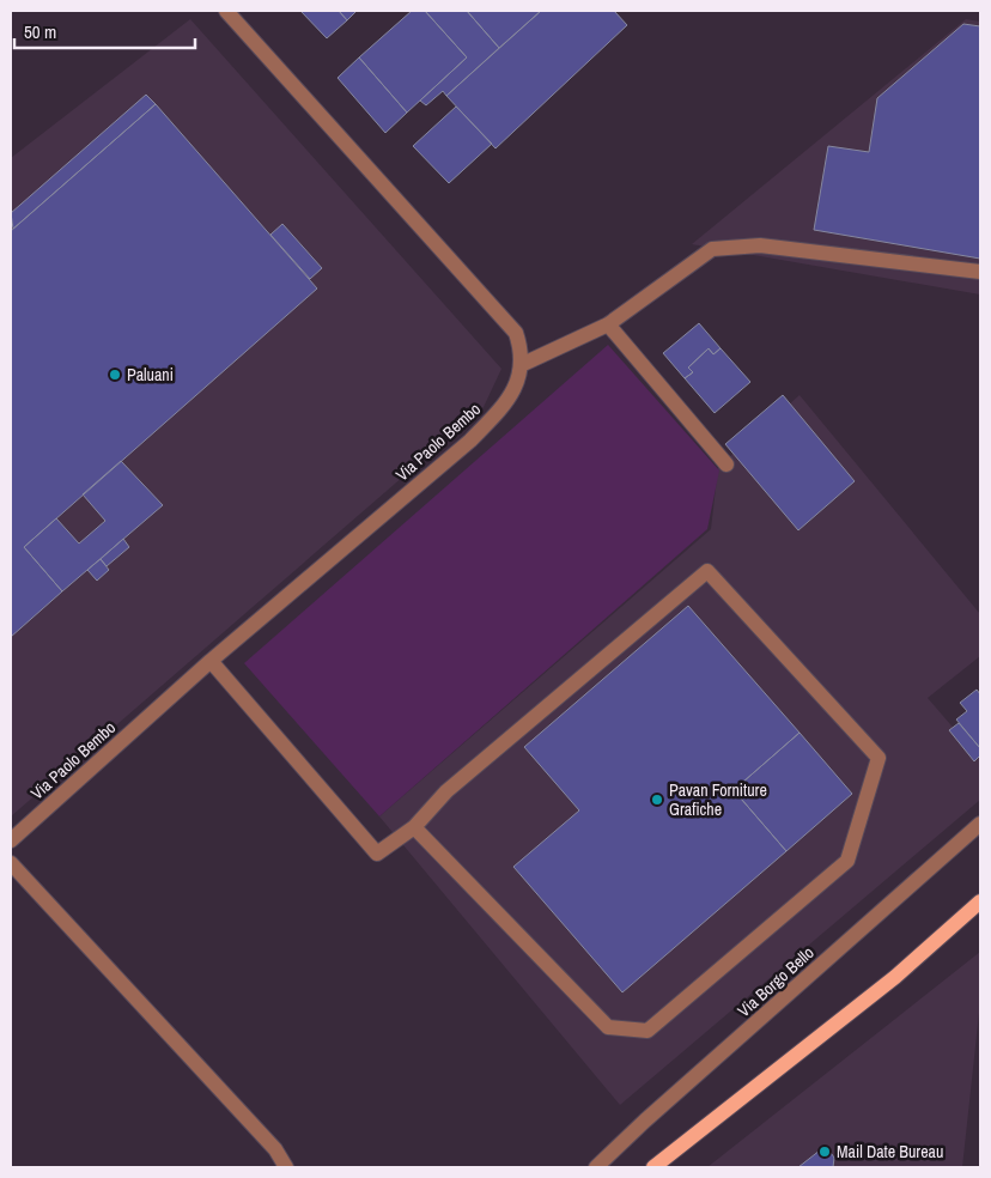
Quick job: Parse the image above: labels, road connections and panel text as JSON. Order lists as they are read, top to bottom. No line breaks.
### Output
{"streets":{"street":["Via Paolo Bembo","Via Borgo Bello"]},"places":["Paluani","Pavan Forniture Grafiche","Mail Date Bureau"],"scale_bar":"50 m"}
